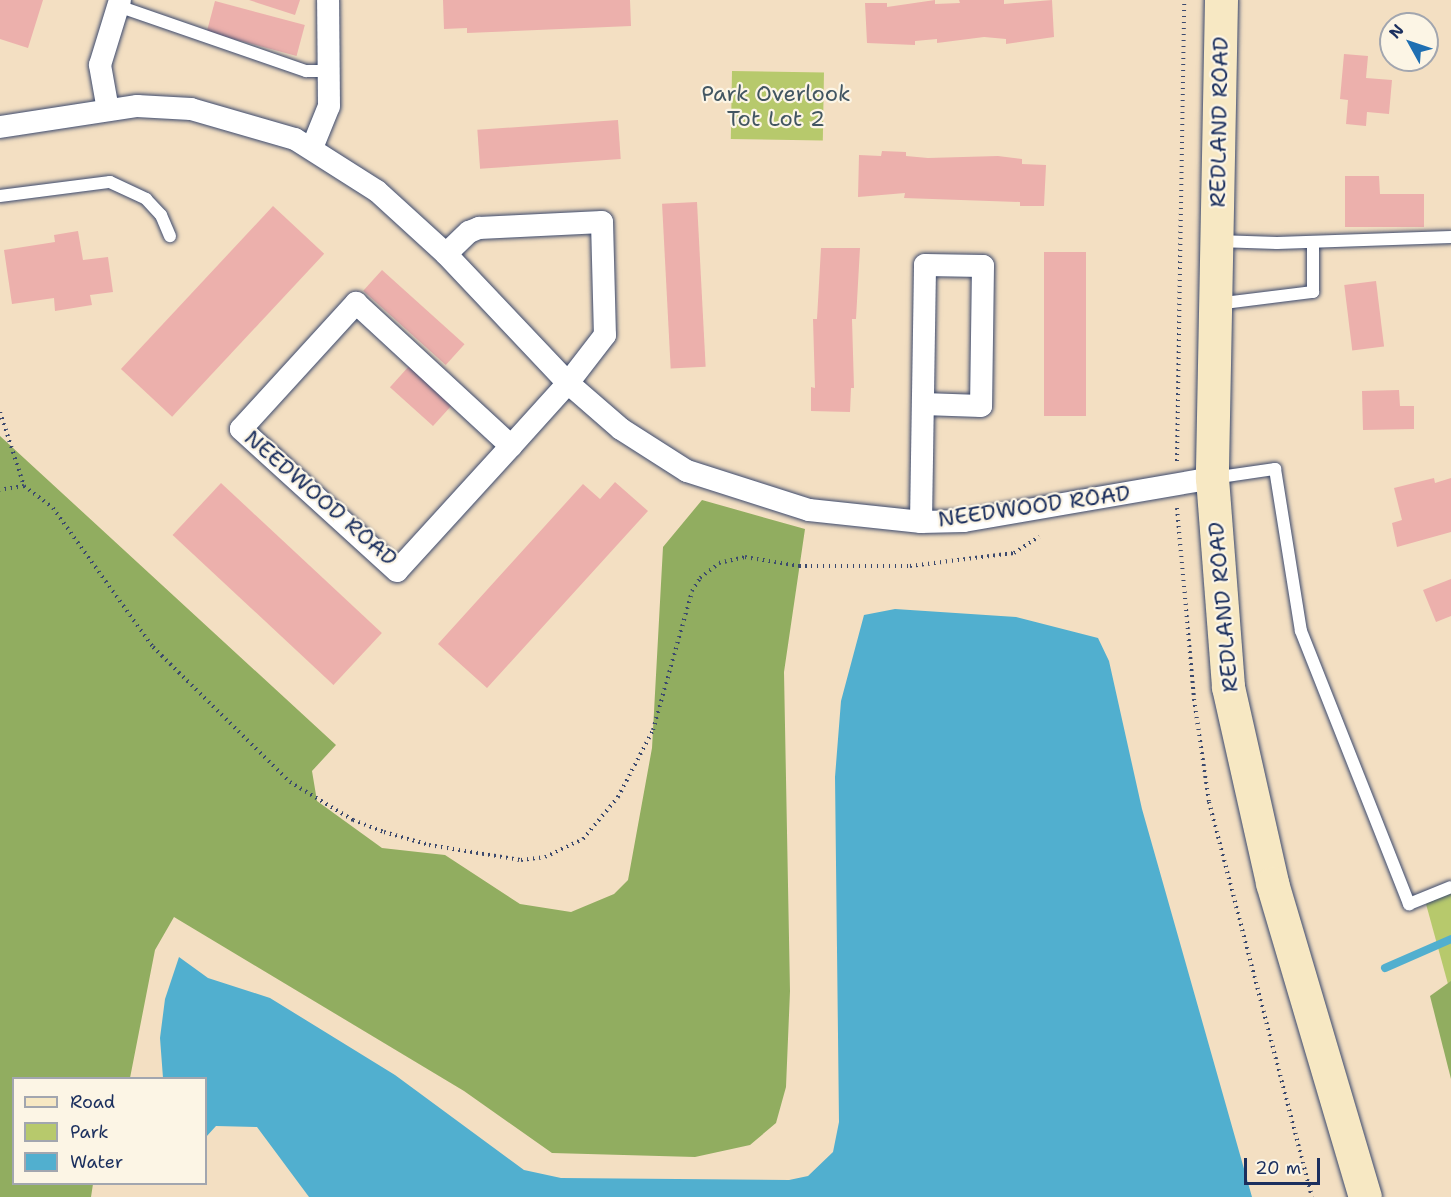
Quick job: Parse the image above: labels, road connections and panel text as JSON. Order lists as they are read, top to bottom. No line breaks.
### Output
{"streets":{"main road":["REDLAND ROAD"],"street":["NEEDWOOD ROAD"]},"crossings":[["REDLAND ROAD","NEEDWOOD ROAD"]],"parks":["Park Overlook Tot Lot 2"],"legend":["Road","Park","Water"],"scale_bar":"20 m","north":"top left"}
